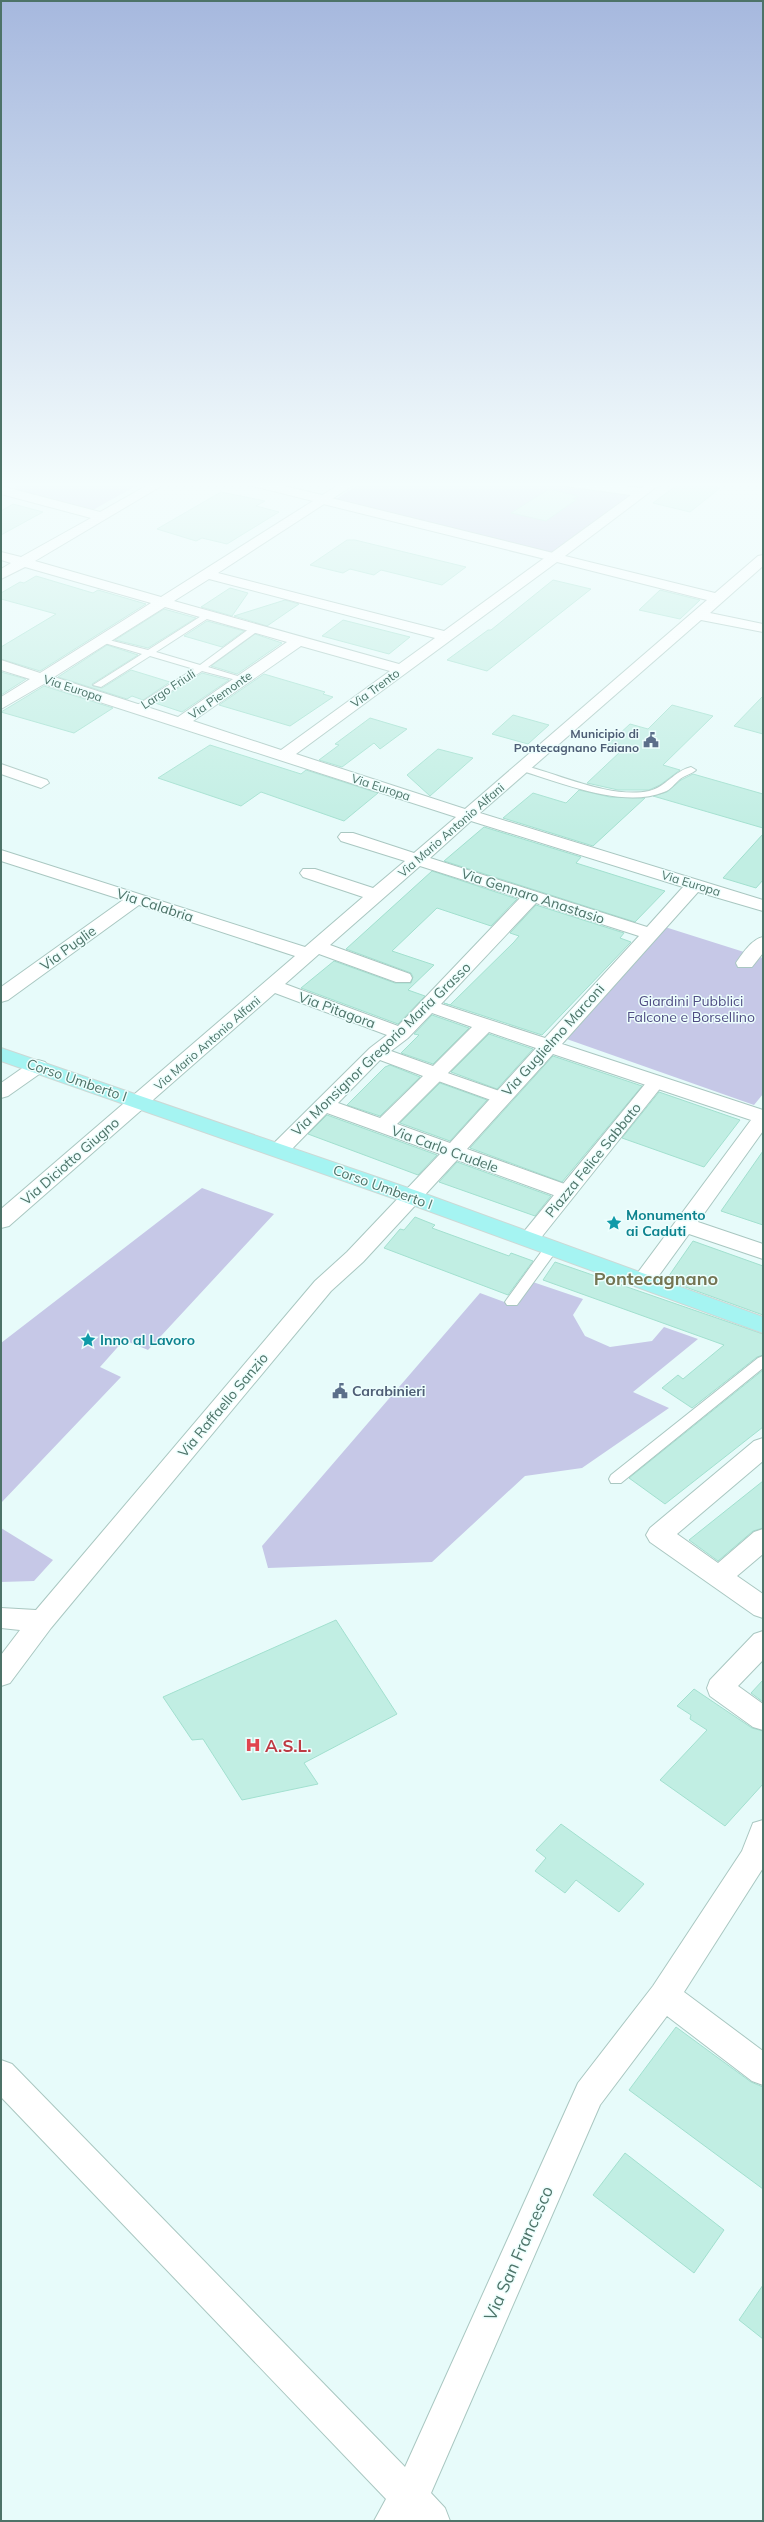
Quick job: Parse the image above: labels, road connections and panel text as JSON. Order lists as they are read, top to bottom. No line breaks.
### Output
{"streets":{"main road":["Corso Umberto I"],"street":["Via Europa","Via Trento","Via Piemonte","Via Mario Antonio Alfani","Via Gennaro Anastasio","Via Calabria","Via Puglie","Via Pitagora","Via Guglielmo Marconi","Via Monsignor Gregorio Maria Grasso","Via Carlo Crudele","Piazza Felice Sabbato","Via Diciotto Giugno","Via Raffaello Sanzio","Via San Francesco"],"lane":["Largo Friuli"]},"crossings":[["Via Europa","Via Trento"],["Via Europa","Largo Friuli"],["Via Europa","Via Piemonte"],["Via Europa","Via Mario Antonio Alfani"],["Via Europa","Via Guglielmo Marconi"],["Largo Friuli","Via Piemonte"],["Via Mario Antonio Alfani","Via Gennaro Anastasio"],["Via Mario Antonio Alfani","Via Calabria"],["Via Mario Antonio Alfani","Via Pitagora"],["Via Mario Antonio Alfani","Corso Umberto I"],["Via Mario Antonio Alfani","Via Diciotto Giugno"],["Via Gennaro Anastasio","Via Guglielmo Marconi"],["Via Gennaro Anastasio","Via Monsignor Gregorio Maria Grasso"],["Via Calabria","Via Puglie"],["Via Pitagora","Via Monsignor Gregorio Maria Grasso"],["Via Guglielmo Marconi","Corso Umberto I"],["Via Guglielmo Marconi","Via Carlo Crudele"],["Via Guglielmo Marconi","Via Raffaello Sanzio"],["Via Monsignor Gregorio Maria Grasso","Corso Umberto I"],["Via Monsignor Gregorio Maria Grasso","Via Carlo Crudele"],["Corso Umberto I","Piazza Felice Sabbato"],["Corso Umberto I","Via Diciotto Giugno"],["Corso Umberto I","Via Raffaello Sanzio"],["Via Carlo Crudele","Piazza Felice Sabbato"]],"districts":["Pontecagnano"],"parks":["Giardini Pubblici Falcone e Borsellino"],"places":{"public building":["Municipio di Pontecagnano Faiano","Carabinieri"],"place":["Monumento ai Caduti","Inno al Lavoro"],"hospital":["A.S.L."]}}
